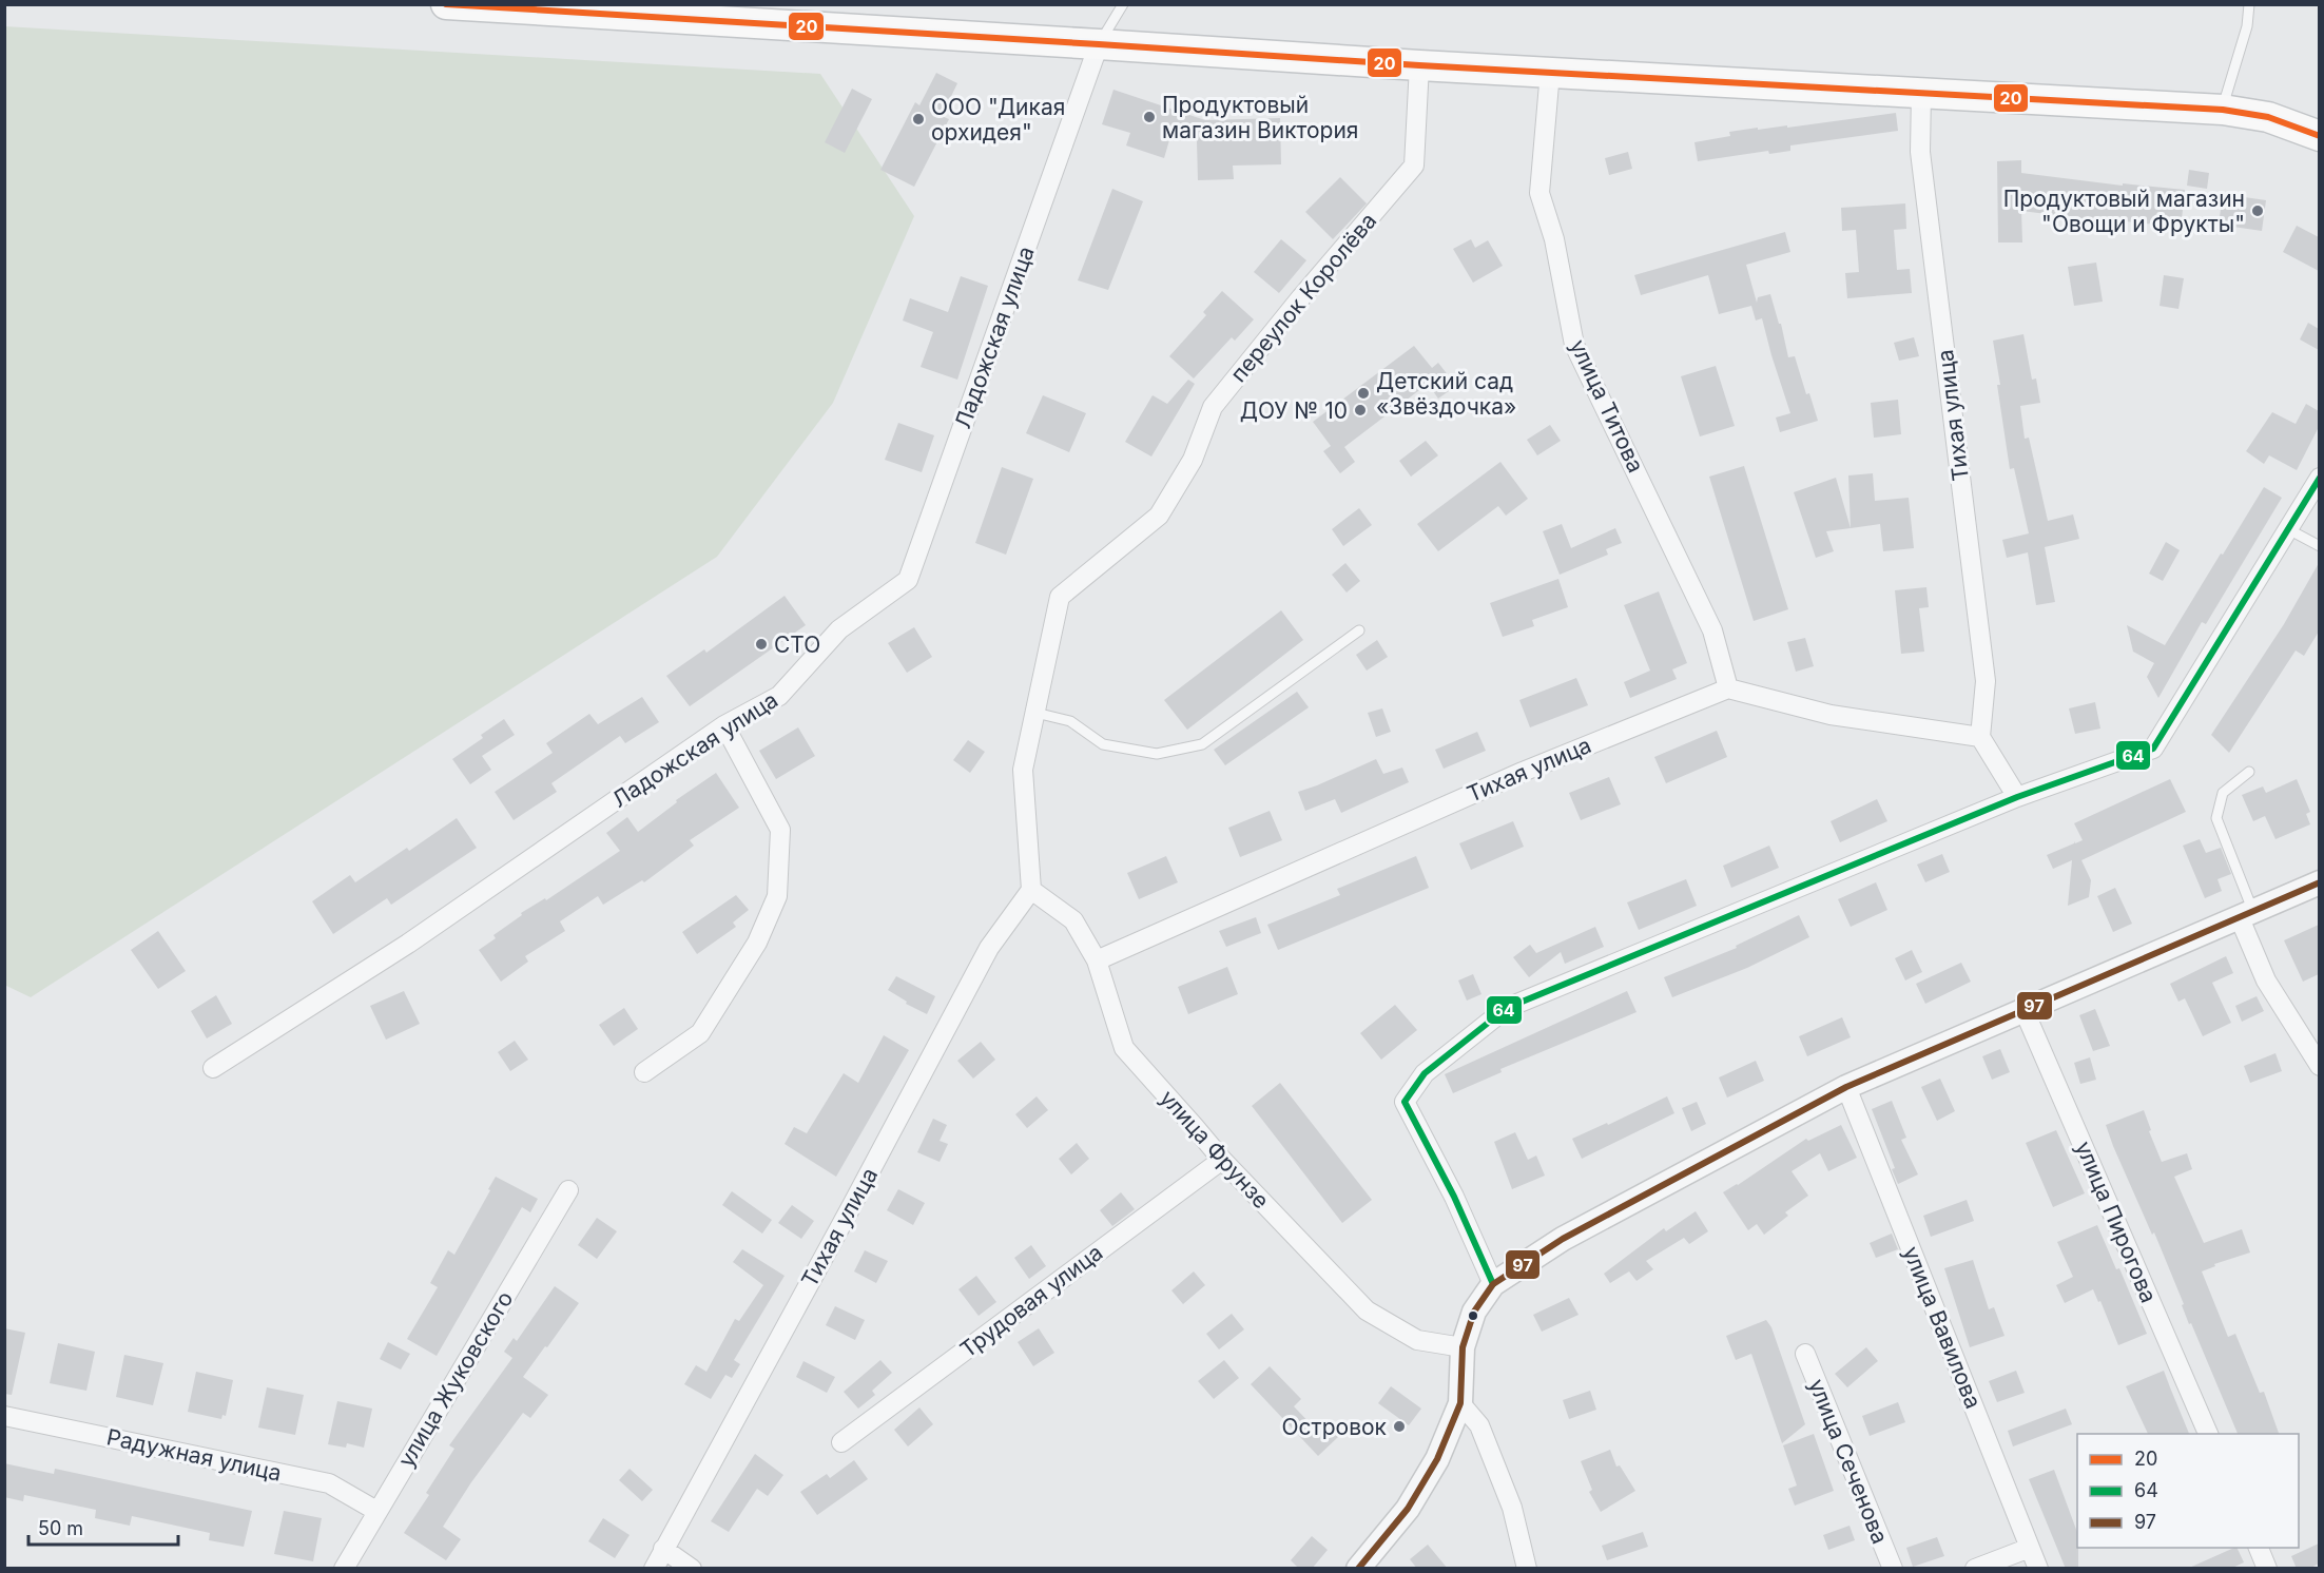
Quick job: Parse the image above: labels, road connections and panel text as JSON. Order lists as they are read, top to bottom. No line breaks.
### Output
{"streets":{"street":["переулок Королёва","Ладожская улица","улица Титова","Тихая улица","улица Фрунзе","улица Пирогова","Трудовая улица","улица Вавилова","улица Жуковского","Радужная улица","улица Сеченова"]},"crossings":[["переулок Королёва","Тихая улица"],["переулок Королёва","улица Фрунзе"],["улица Титова","Тихая улица"],["Тихая улица","улица Фрунзе"],["улица Фрунзе","Трудовая улица"],["улица Жуковского","Радужная улица"]],"places":["Продуктовый магазин Виктория","ООО \"Дикая орхидея\"","Продуктовый магазин \"Овощи и Фрукты\"","Детский сад «Звёздочка»","ДОУ № 10","СТО","Островок"],"lines":["transit line 20","transit line 64","transit line 97"],"legend":["20","64","97"],"scale_bar":"50 m"}
